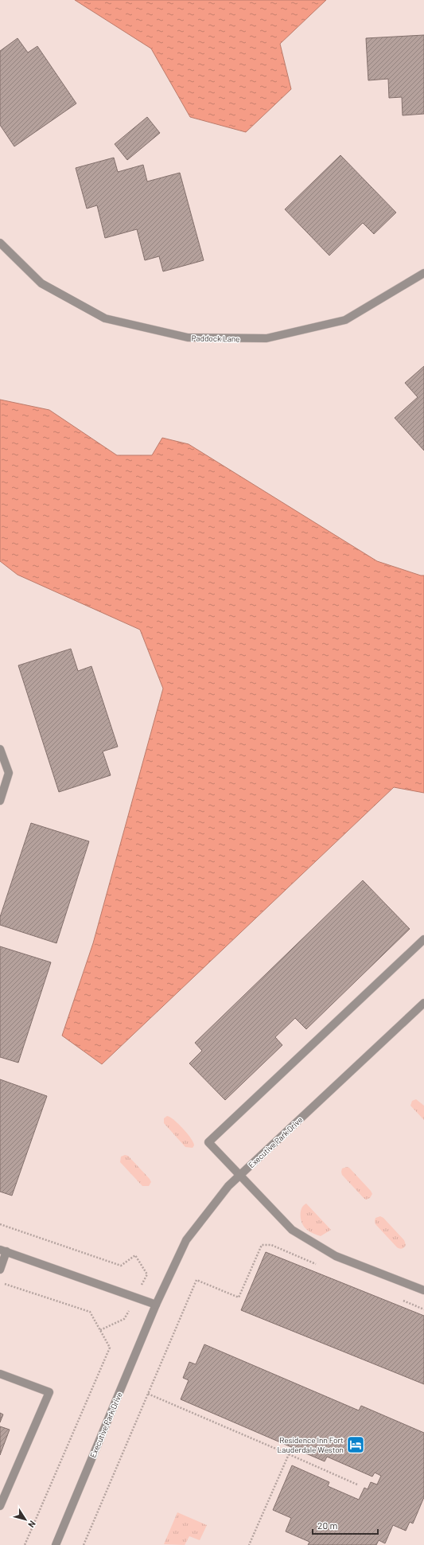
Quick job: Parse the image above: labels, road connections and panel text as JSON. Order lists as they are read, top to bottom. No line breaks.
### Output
{"streets":{"street":["Paddock Lane","Executive Park Drive"]},"places":{"hotel":["Residence Inn Fort Lauderdale Weston"]},"scale_bar":"20 m","north":"bottom right"}
